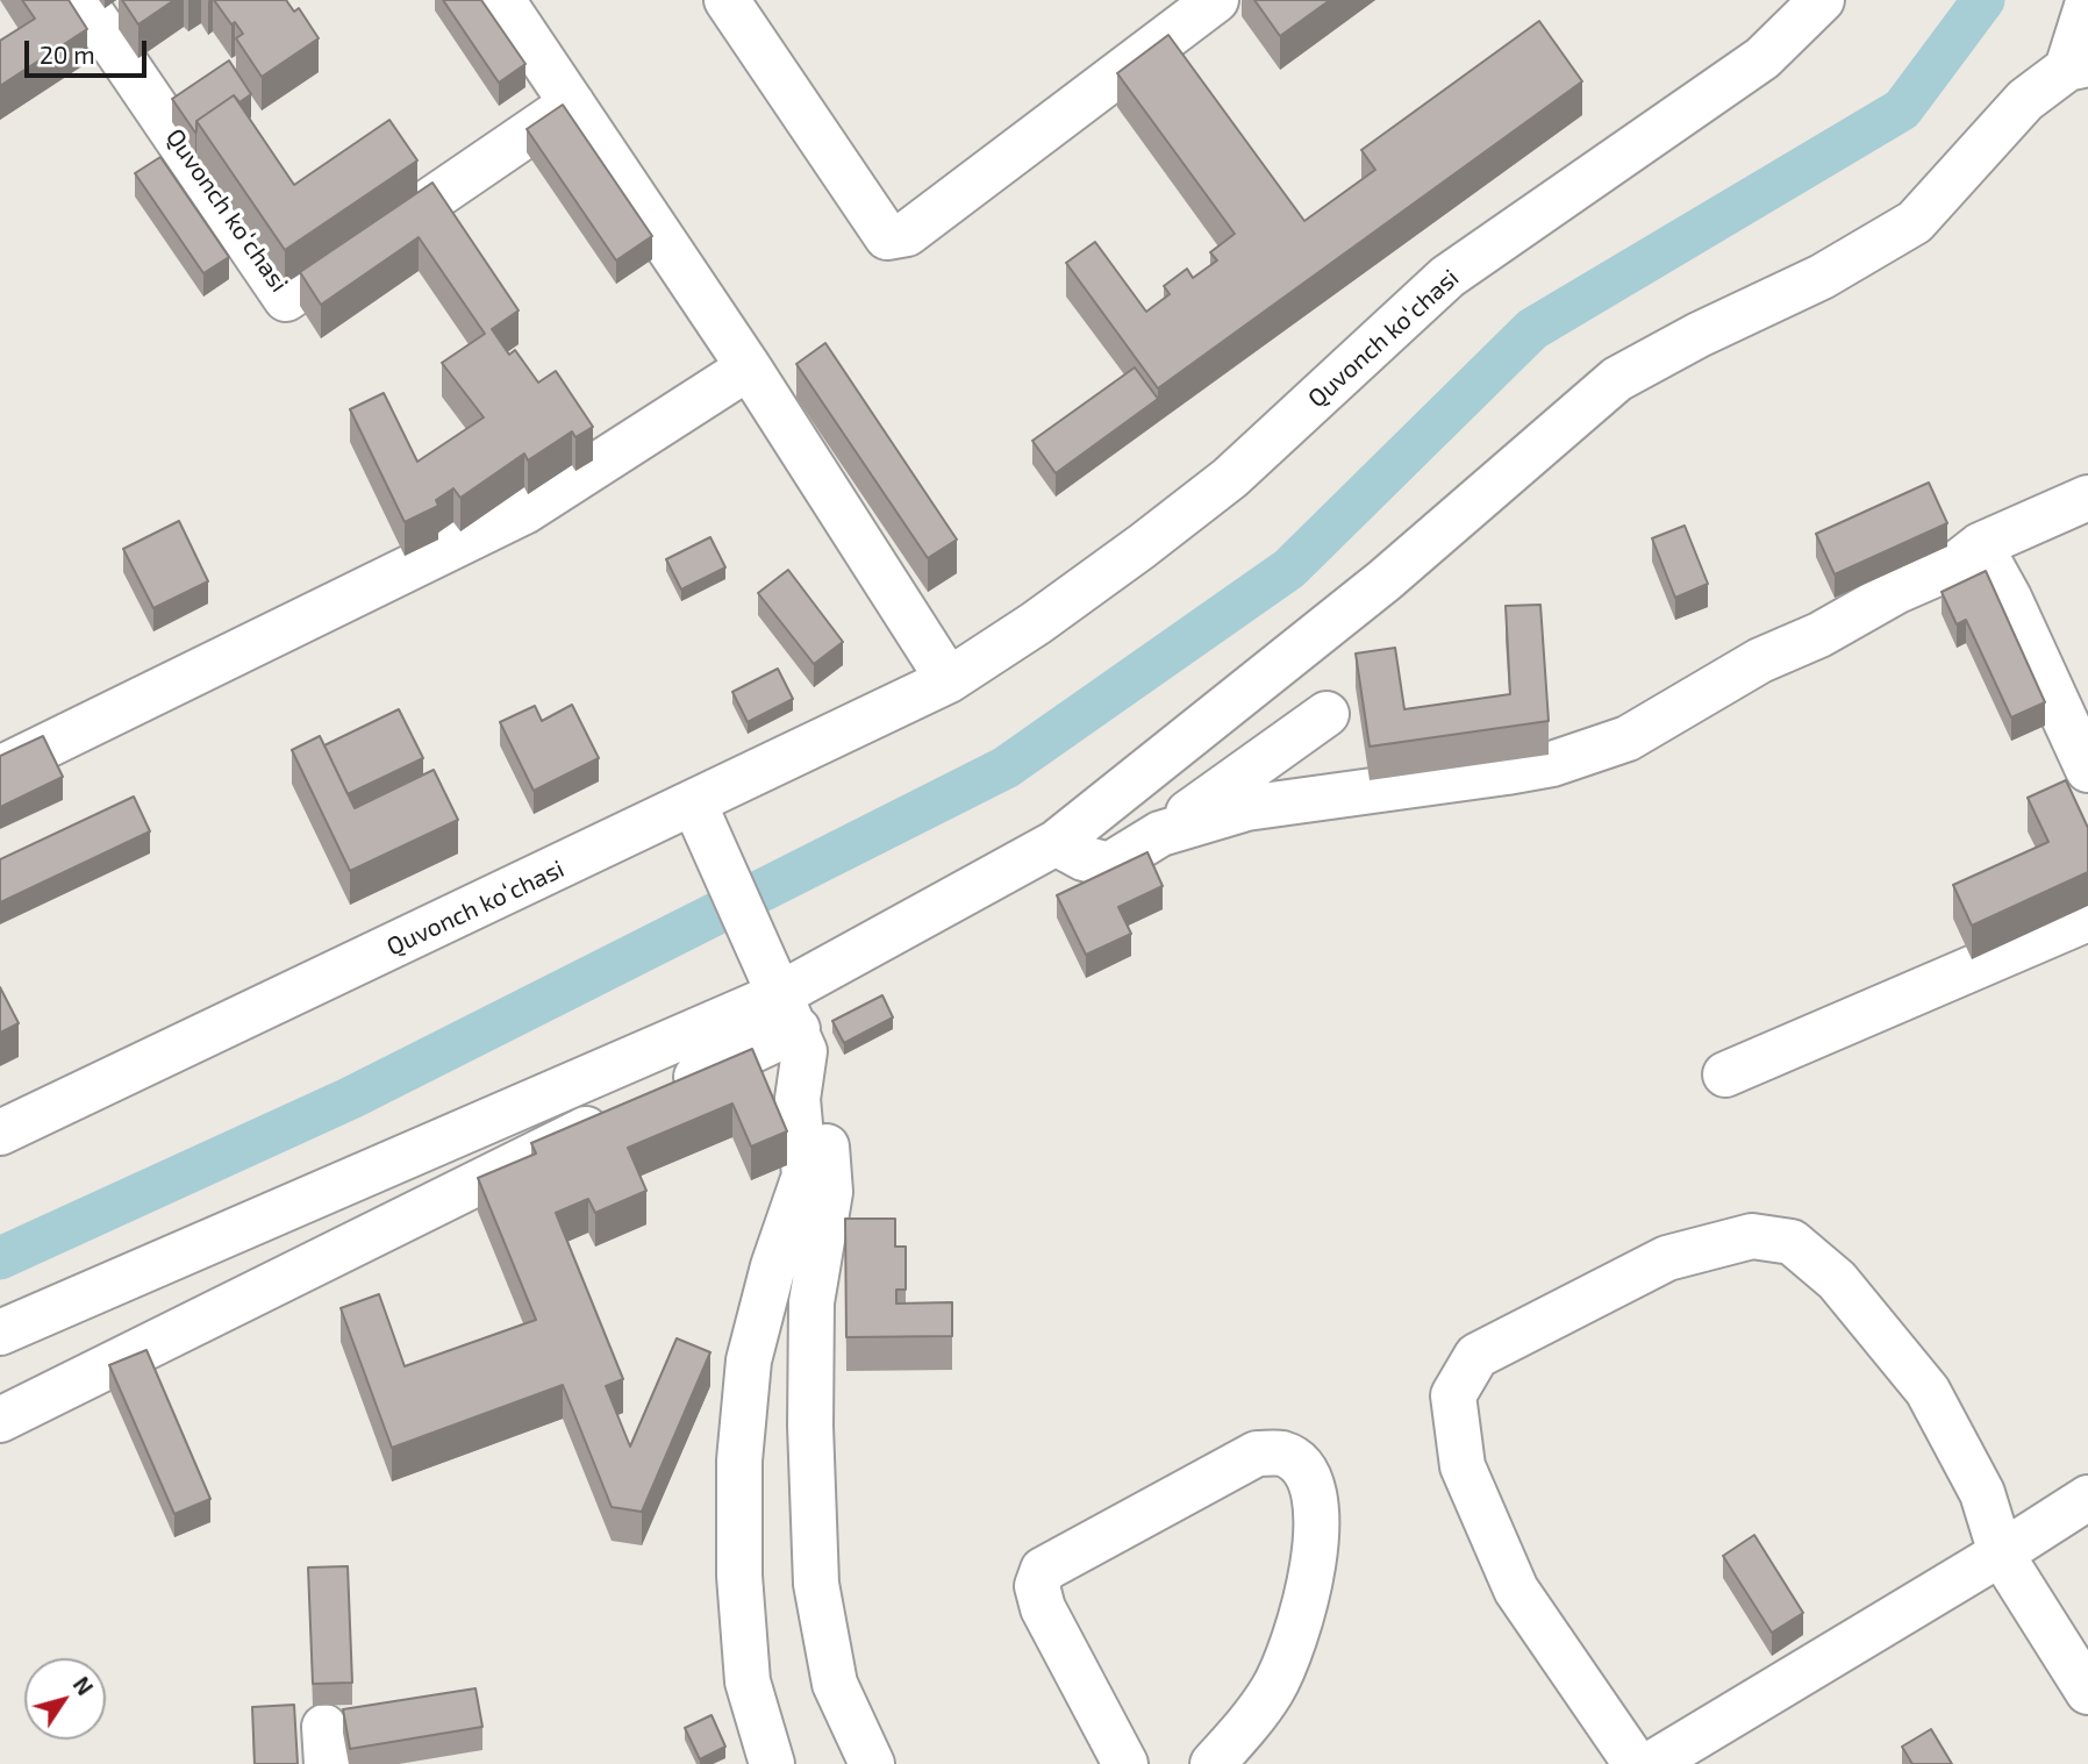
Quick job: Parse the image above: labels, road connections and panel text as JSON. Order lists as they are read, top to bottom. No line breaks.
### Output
{"streets":{"street":["Quvonch koʻchasi"]},"scale_bar":"20 m","north":"top right"}
